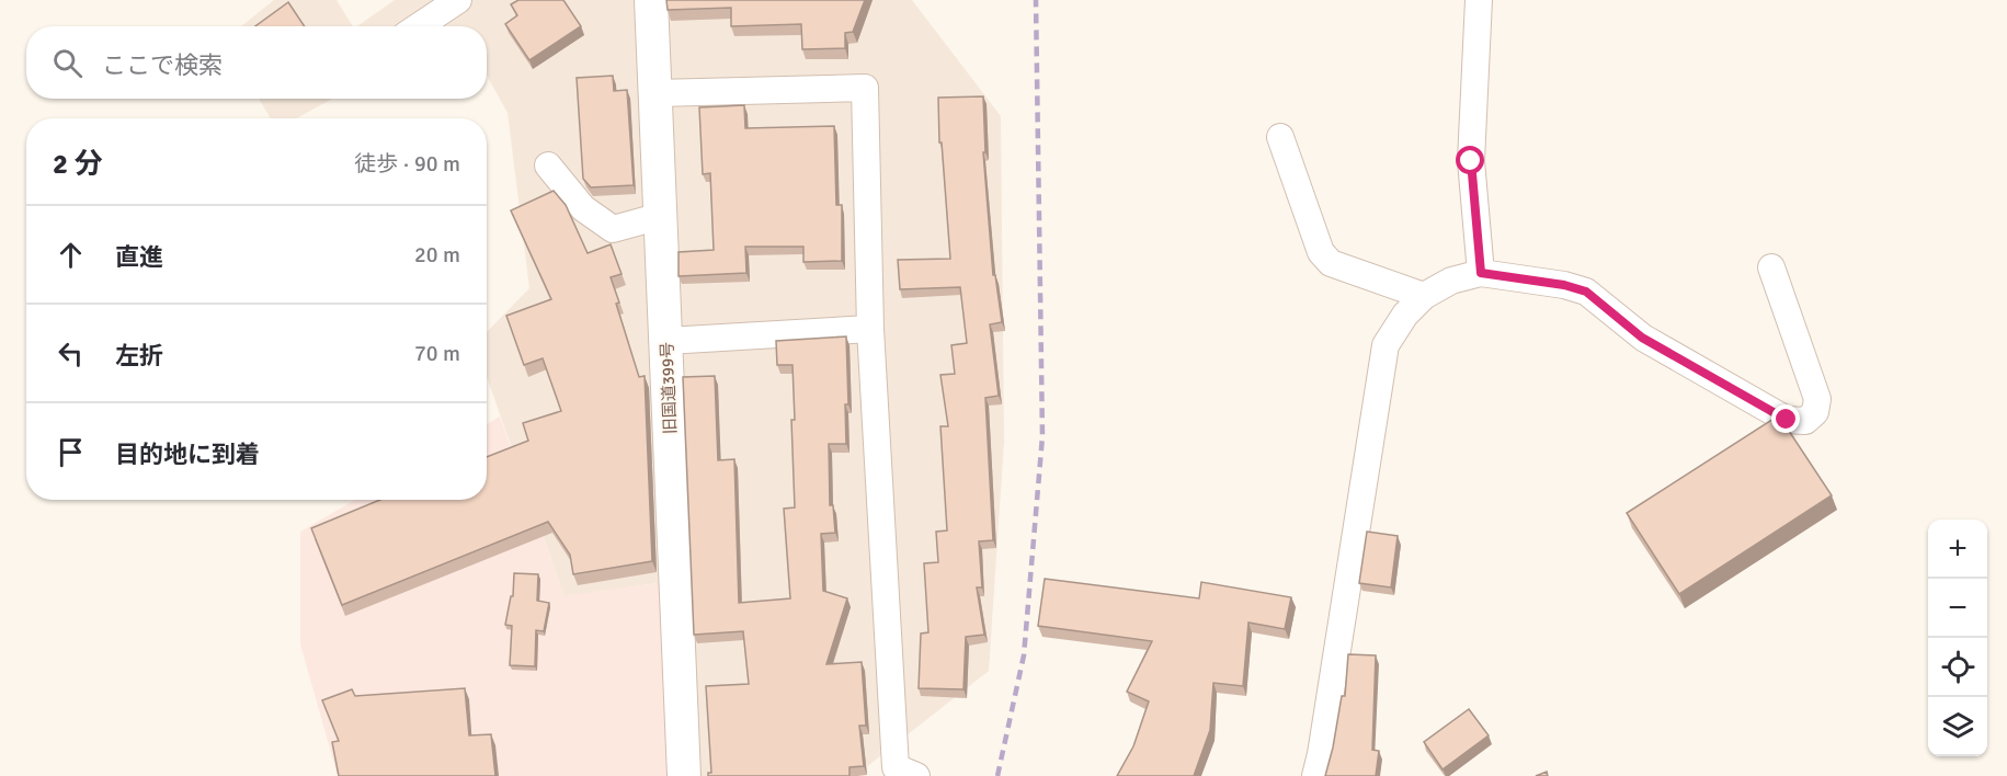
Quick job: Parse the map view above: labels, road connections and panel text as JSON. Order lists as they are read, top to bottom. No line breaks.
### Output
{"streets":{"street":["旧国道399号"]},"page":{"search":"ここで検索","heading":["2 分","徒歩 · 90 m"],"list":[["直進","20 m"],["左折","70 m"],"目的地に到着"],"map_buttons":["+","−"]}}
